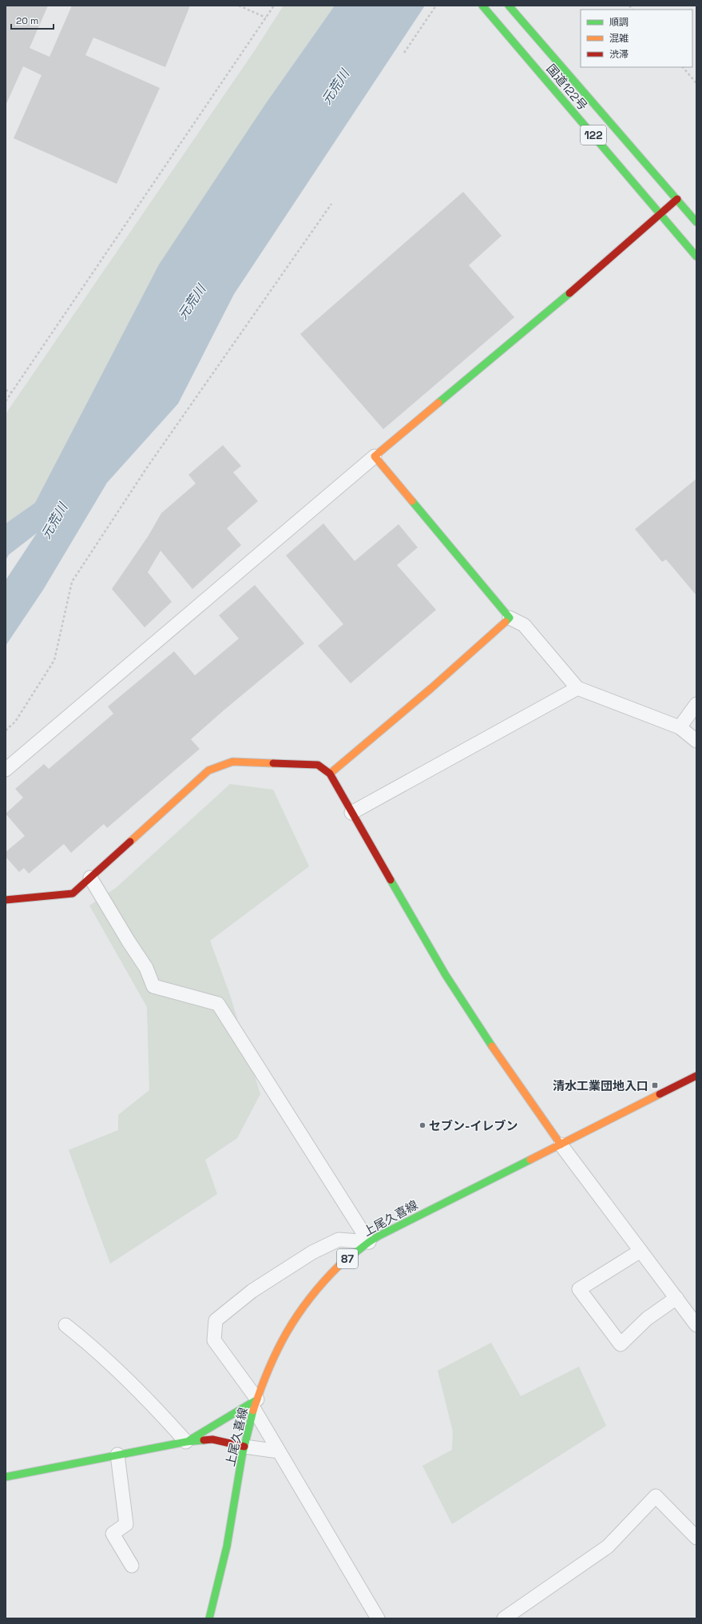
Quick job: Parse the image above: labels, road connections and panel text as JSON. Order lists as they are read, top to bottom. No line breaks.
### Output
{"streets":{"main road":["国道122号","122","上尾久喜線","87"]},"water":["元荒川"],"places":{"transit":["清水工業団地入口"],"other":["セブン-イレブン"]},"legend":["順調","混雑","渋滞"],"scale_bar":"20 m"}
